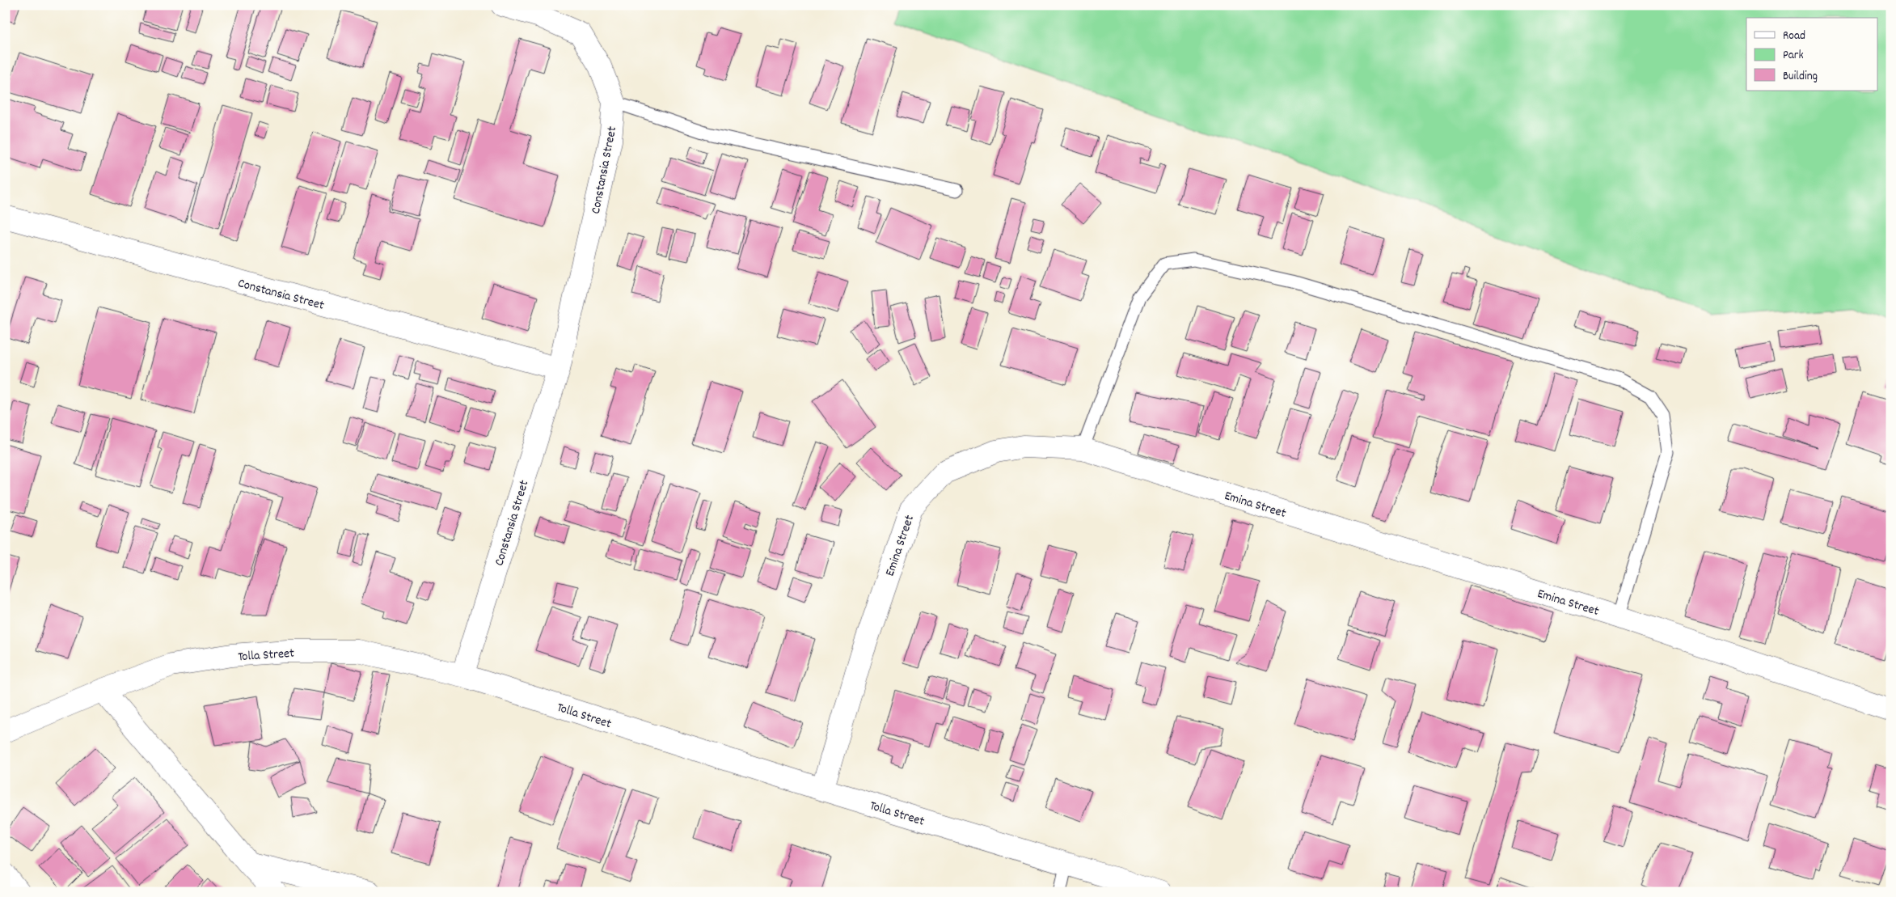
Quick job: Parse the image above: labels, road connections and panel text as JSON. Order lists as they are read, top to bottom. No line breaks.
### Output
{"streets":{"street":["Constansia Street","Emina Street","Tolla Street"]},"crossings":[["Constansia Street","Tolla Street"],["Emina Street","Tolla Street"]],"legend":["Road","Park","Building"]}
